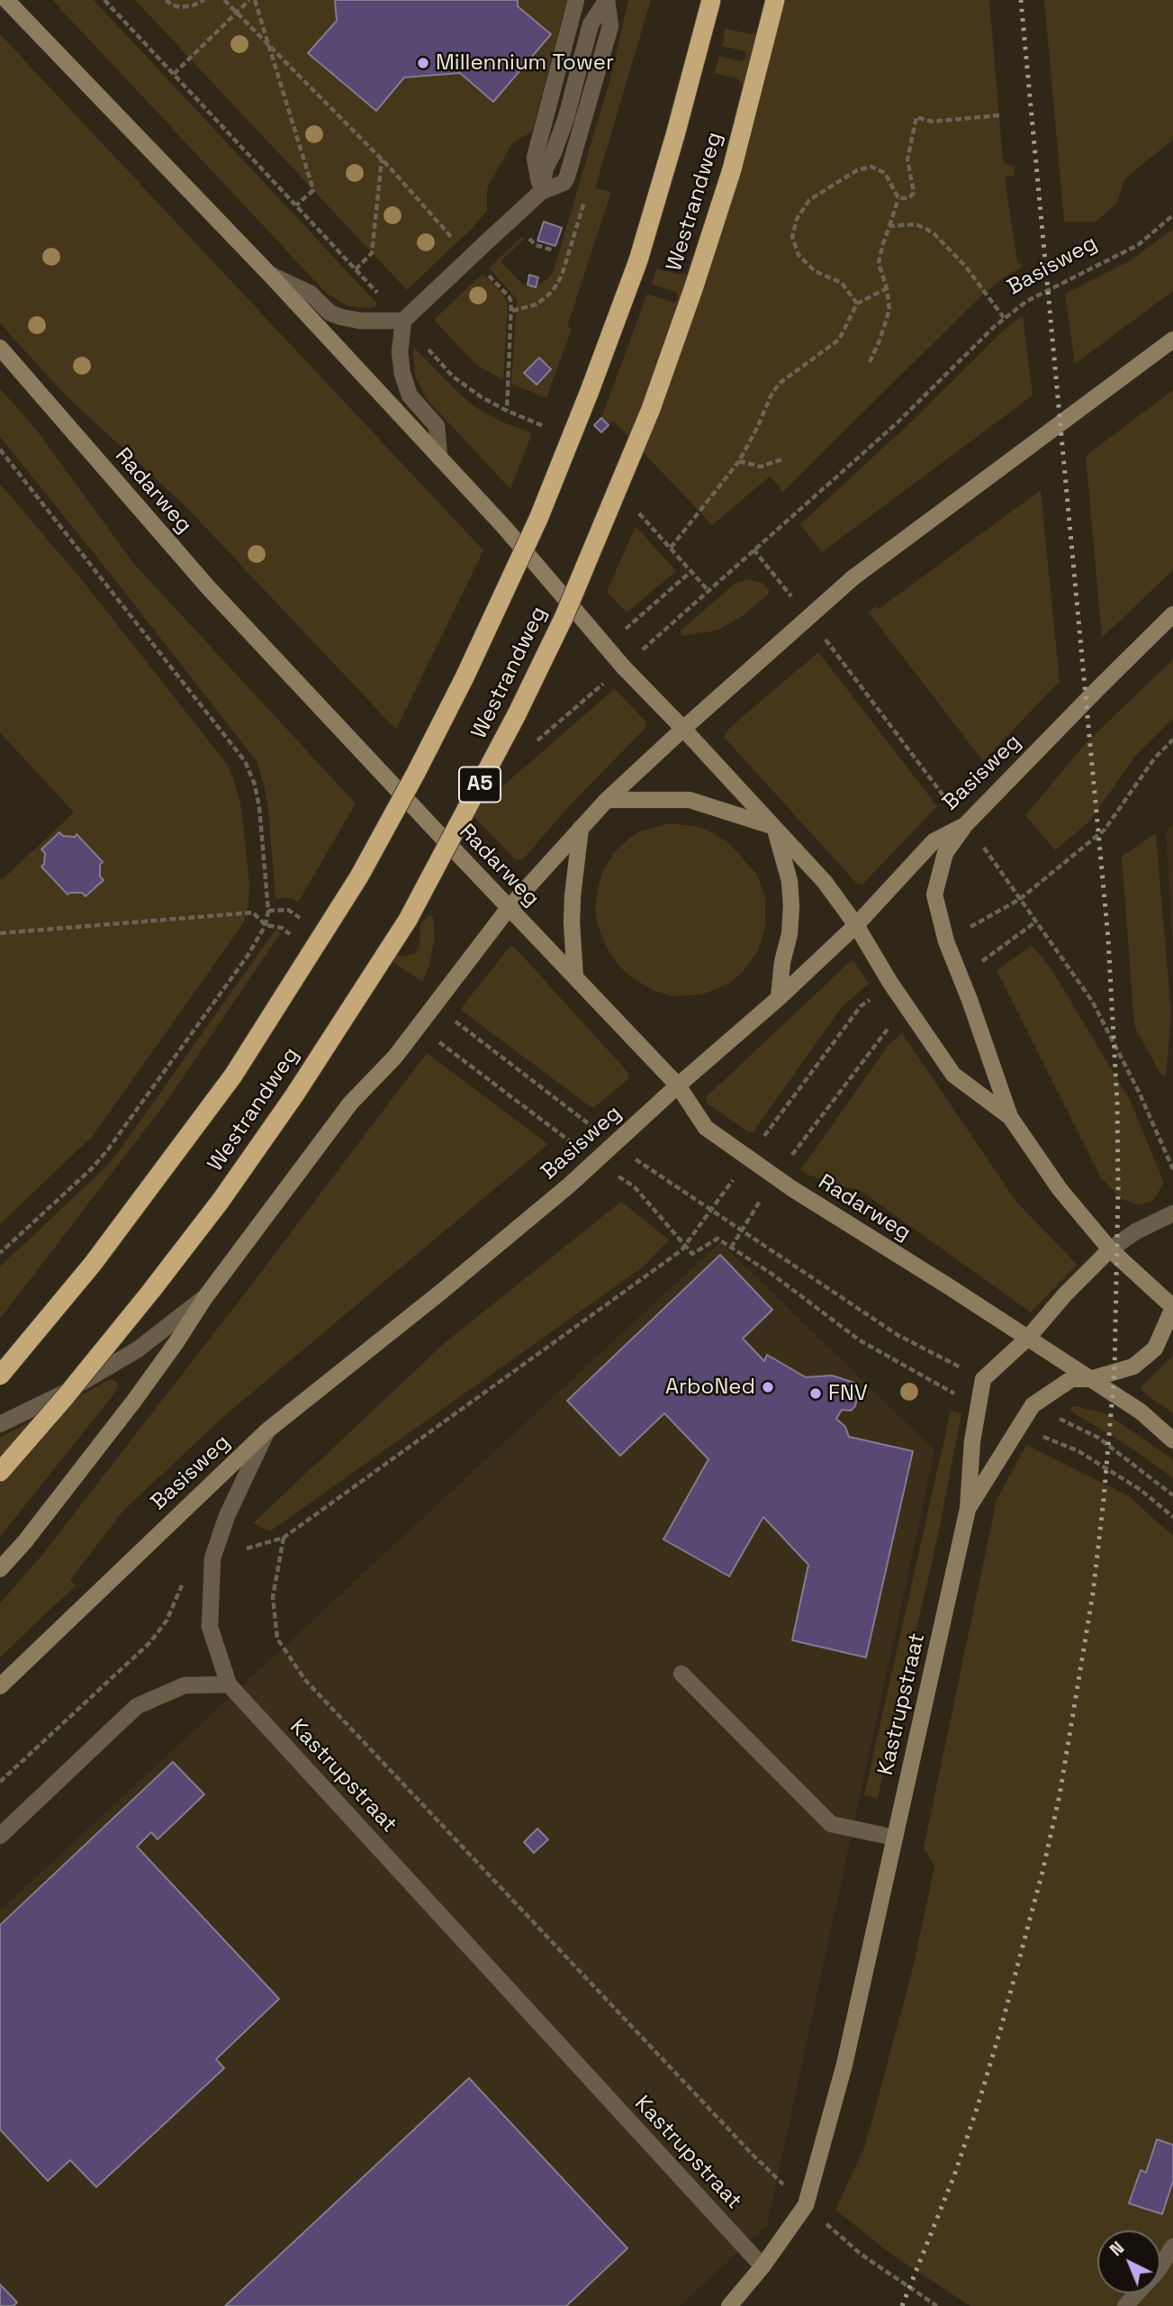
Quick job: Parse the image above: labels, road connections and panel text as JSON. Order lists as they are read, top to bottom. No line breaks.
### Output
{"streets":{"highway":["Westrandweg","A5"],"street":["Basisweg","Radarweg","Kastrupstraat"]},"crossings":[["Basisweg","Radarweg"],["Basisweg","Kastrupstraat"],["Radarweg","Kastrupstraat"]],"places":["Millennium Tower","ArboNed","FNV"],"north":"top left"}
